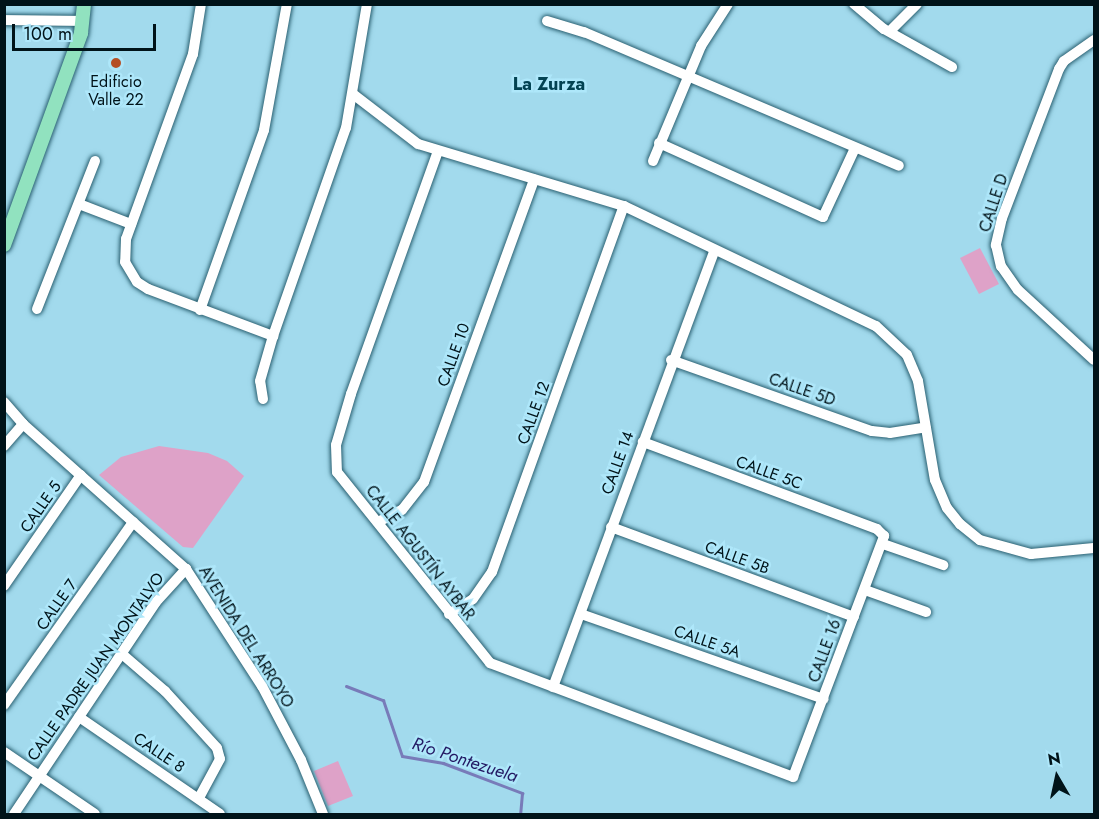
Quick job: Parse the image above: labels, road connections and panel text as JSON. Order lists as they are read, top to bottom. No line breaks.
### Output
{"streets":{"street":["CALLE D","CALLE 10","CALLE 5D","CALLE 12","CALLE 14","CALLE 5C","CALLE 5","CALLE AGUSTÍN AYBAR","CALLE 5B","CALLE 7","AVENIDA DEL ARROYO","CALLE 5A","CALLE 16","CALLE PADRE JUAN MONTALVO","CALLE 8"]},"crossings":[["CALLE 10","CALLE AGUSTÍN AYBAR"],["CALLE 5D","CALLE 14"],["CALLE 12","CALLE AGUSTÍN AYBAR"],["CALLE 14","CALLE 5C"],["CALLE 14","CALLE AGUSTÍN AYBAR"],["CALLE 14","CALLE 5B"],["CALLE 14","CALLE 5A"],["CALLE 5C","CALLE 16"],["CALLE 5","AVENIDA DEL ARROYO"],["CALLE AGUSTÍN AYBAR","CALLE 16"],["CALLE 5B","CALLE 16"],["CALLE 7","AVENIDA DEL ARROYO"],["AVENIDA DEL ARROYO","CALLE PADRE JUAN MONTALVO"],["CALLE 5A","CALLE 16"],["CALLE PADRE JUAN MONTALVO","CALLE 8"]],"districts":["La Zurza"],"water":["Río Pontezuela"],"places":["Edificio Valle 22"],"scale_bar":"100 m","north":"top"}
